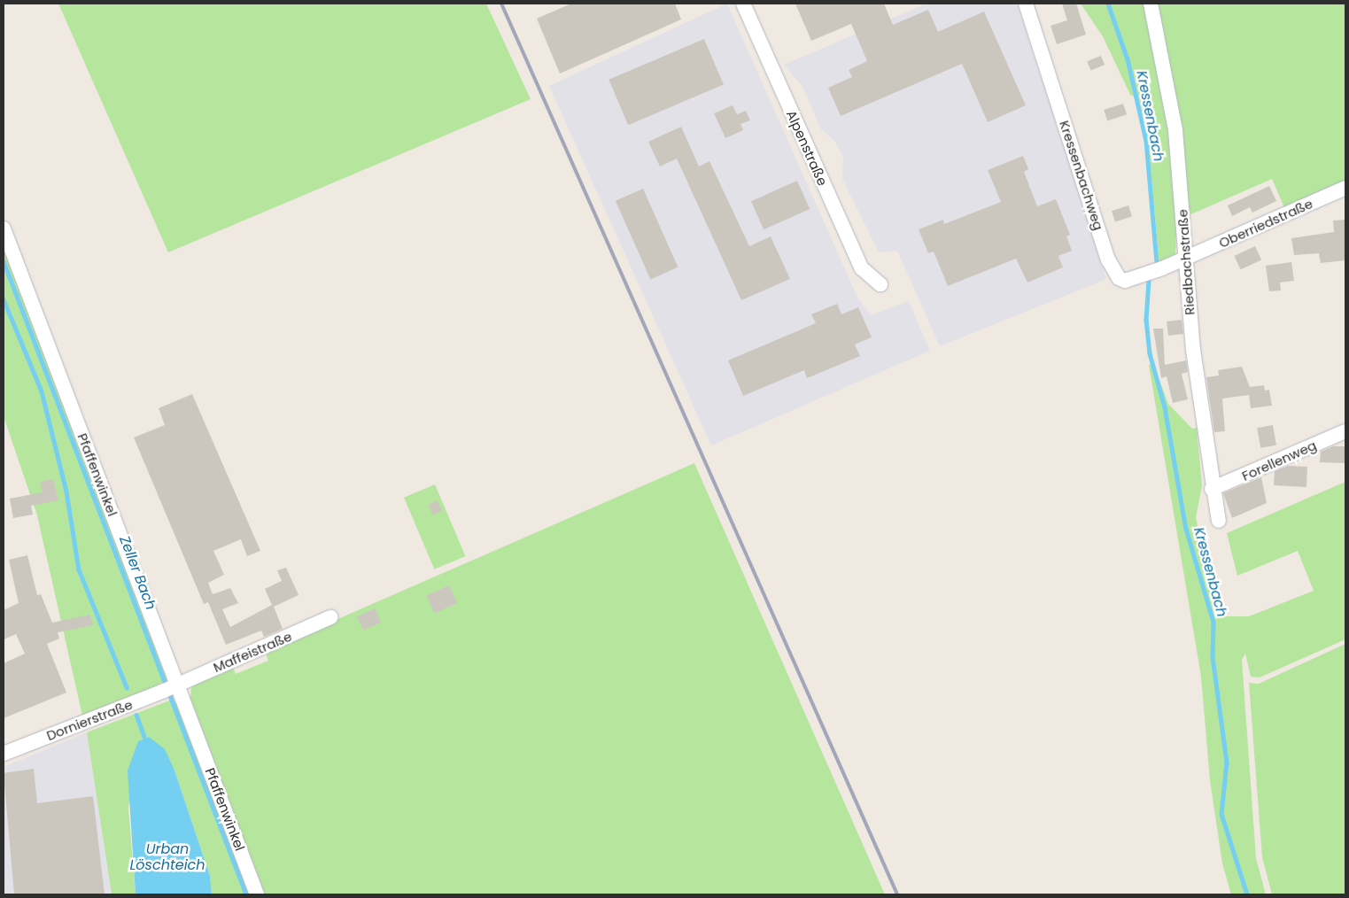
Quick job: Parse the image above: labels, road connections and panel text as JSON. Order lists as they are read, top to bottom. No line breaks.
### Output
{"streets":{"street":["Alpenstraße","Kressenbachweg","Oberriedstraße","Riedbachstraße","Forellenweg","Pfaffenwinkel","Maffeistraße","Dornierstraße"]},"crossings":[["Kressenbachweg","Oberriedstraße"],["Kressenbachweg","Riedbachstraße"],["Oberriedstraße","Riedbachstraße"],["Riedbachstraße","Forellenweg"],["Pfaffenwinkel","Maffeistraße"],["Pfaffenwinkel","Dornierstraße"],["Maffeistraße","Dornierstraße"]],"water":["Kressenbach","Zeller Bach","Urban Löschteich"]}
